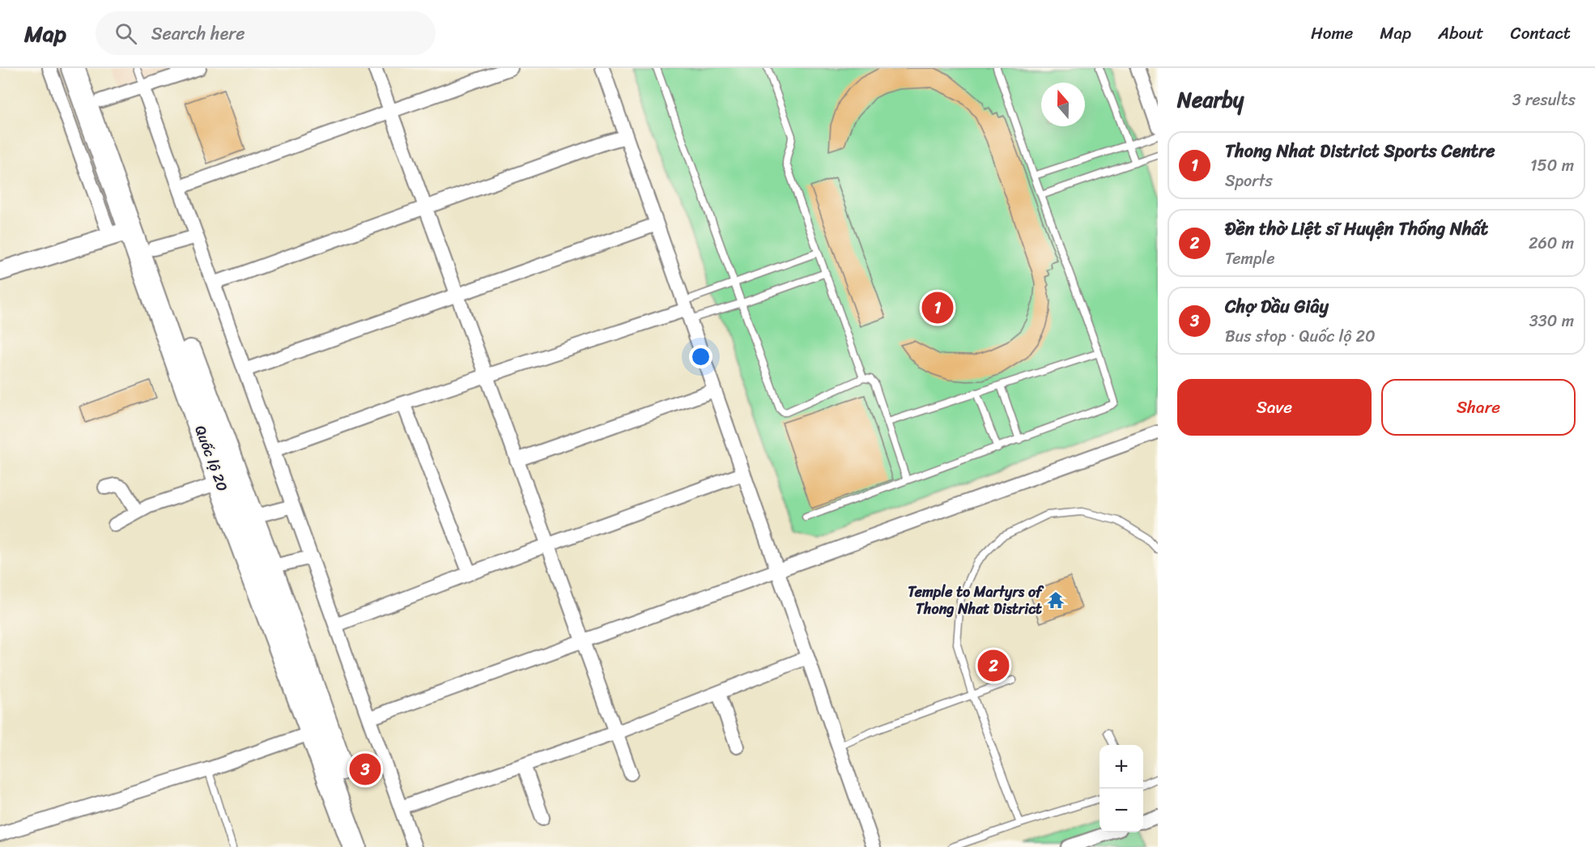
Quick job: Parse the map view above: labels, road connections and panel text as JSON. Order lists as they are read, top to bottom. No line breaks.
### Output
{"streets":{"highway":["Quốc lộ 20"]},"places":{"temple":["Temple to Martyrs of Thong Nhat District"]},"north":"top","page":{"header":"Map","search":"Search here","nav":["Home","Map","About","Contact"],"heading":["Nearby","3 results"],"list":[{"mark":"1","name":"Thong Nhat District Sports Centre","note":"Sports","value":"150 m"},{"mark":"2","name":"Đền thờ Liệt sĩ Huyện Thống Nhất","note":"Temple","value":"260 m"},{"mark":"3","name":"Chợ Dầu Giây","note":"Bus stop · Quốc lộ 20","value":"330 m"}],"pins":["1","2","3"],"buttons":["Save","Share"],"map_buttons":["+","−"]}}
